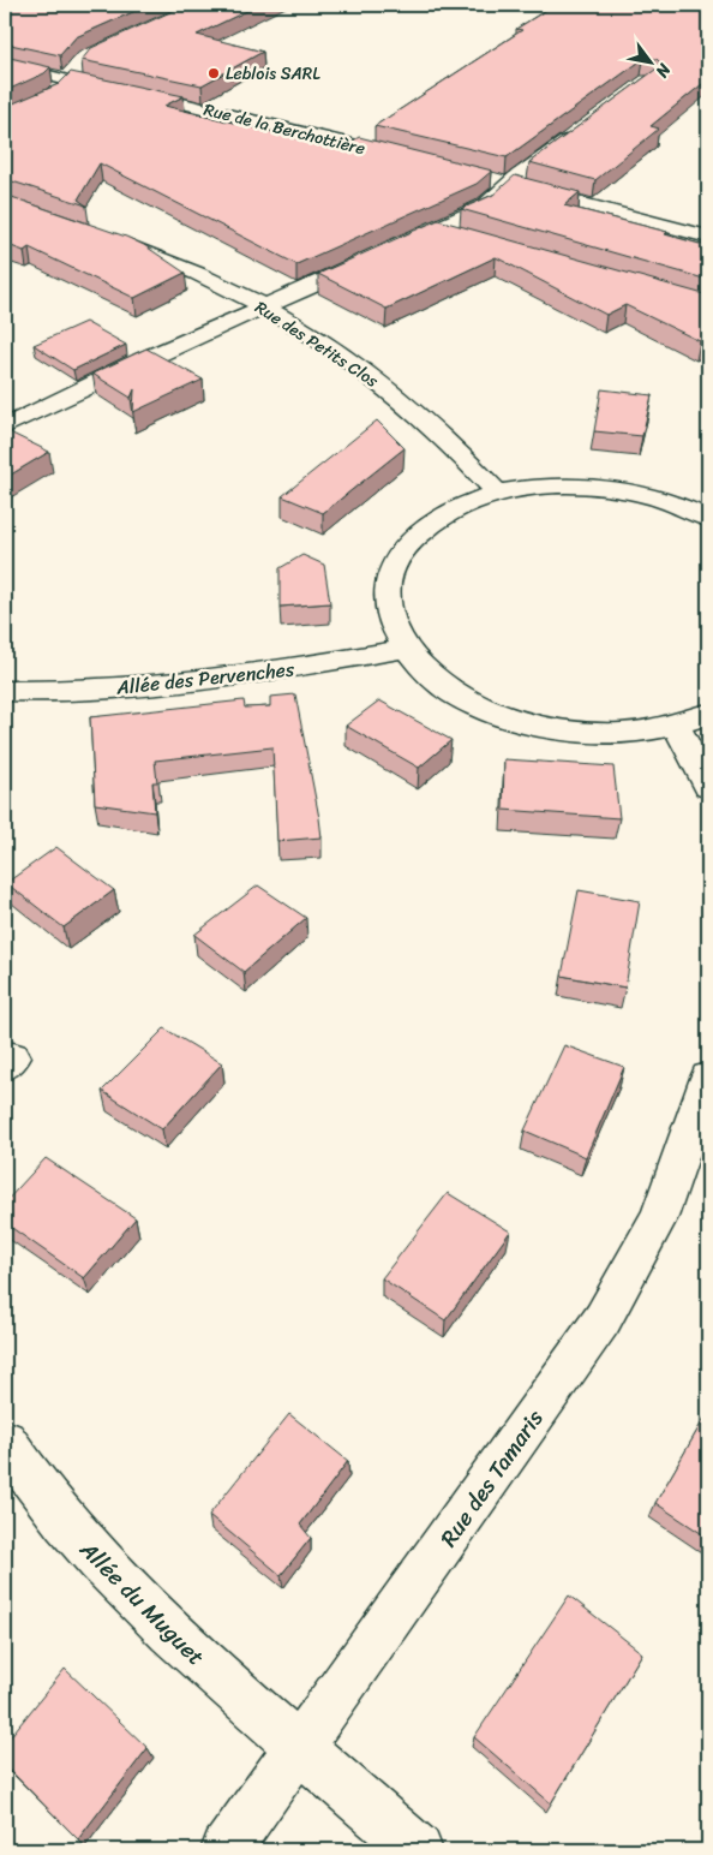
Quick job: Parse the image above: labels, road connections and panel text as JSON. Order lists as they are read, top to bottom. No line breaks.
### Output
{"streets":{"street":["Rue de la Berchottière","Rue des Petits Clos","Allée des Pervenches","Rue des Tamaris","Allée du Muguet"]},"crossings":[["Rue des Tamaris","Allée du Muguet"]],"places":["Leblois SARL"],"north":"bottom right"}
